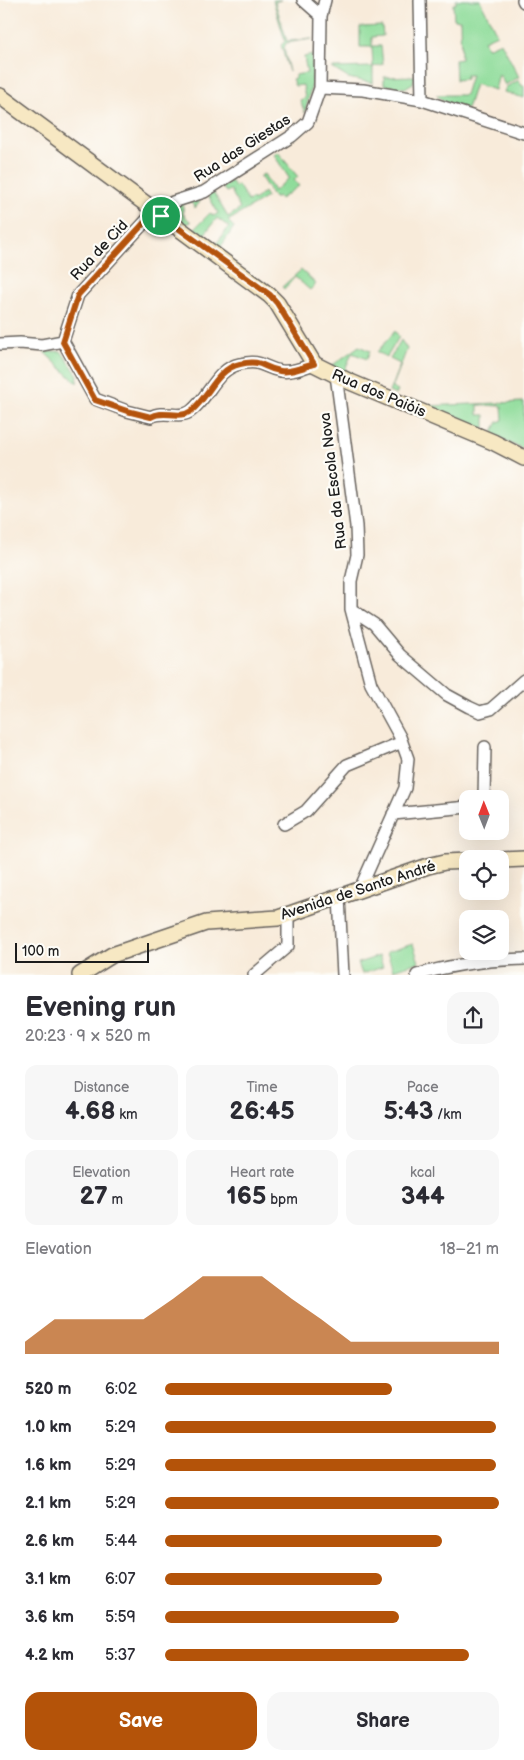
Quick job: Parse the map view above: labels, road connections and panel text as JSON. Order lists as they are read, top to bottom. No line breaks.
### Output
{"streets":{"street":["Rua das Giestas","Rua de Cid","Rua dos Paióis","Rua da Escola Nova","Avenida de Santo André"]},"crossings":[["Rua das Giestas","Rua de Cid"],["Rua das Giestas","Rua dos Paióis"],["Rua de Cid","Rua dos Paióis"],["Rua dos Paióis","Rua da Escola Nova"],["Rua da Escola Nova","Avenida de Santo André"]],"scale_bar":"100 m","north":"top","page":{"scale":"100 m","heading":["Evening run","20:23 · 9 × 520 m"],"stats":[["Distance","4.68 km"],["Time","26:45"],["Pace","5:43 /km"],["Elevation","27 m"],["Heart rate","165 bpm"],["kcal","344"]],"chart":["Elevation","18–21 m"],"list":[{"name":"520 m","note":"6:02"},{"name":"1.0 km","note":"5:29"},{"name":"1.6 km","note":"5:29"},{"name":"2.1 km","note":"5:29"},{"name":"2.6 km","note":"5:44"},{"name":"3.1 km","note":"6:07"},{"name":"3.6 km","note":"5:59"},{"name":"4.2 km","note":"5:37"}],"buttons":["Save","Share"]}}
